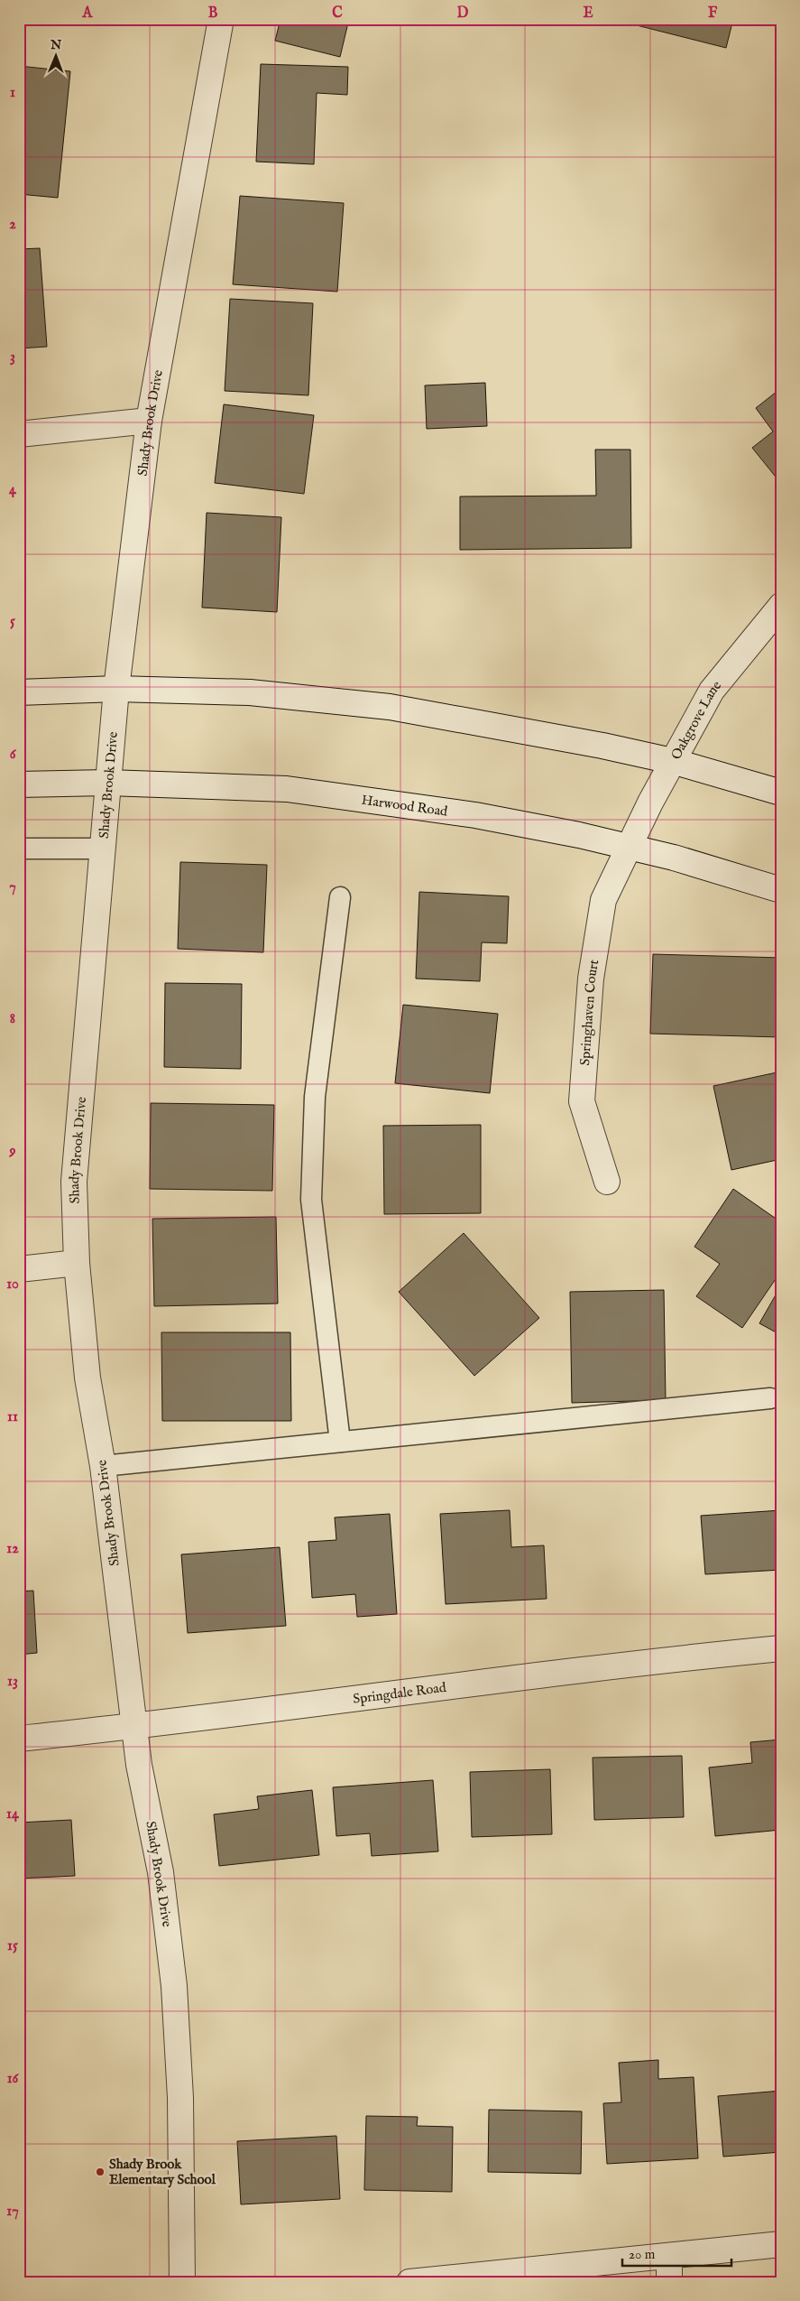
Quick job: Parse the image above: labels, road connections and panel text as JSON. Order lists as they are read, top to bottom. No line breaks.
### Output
{"streets":{"street":["Shady Brook Drive","Oakgrove Lane","Harwood Road","Springhaven Court","Springdale Road"]},"crossings":[["Shady Brook Drive","Harwood Road"],["Shady Brook Drive","Springdale Road"],["Oakgrove Lane","Harwood Road"],["Oakgrove Lane","Springhaven Court"],["Harwood Road","Springhaven Court"]],"places":["Shady Brook Elementary School"],"scale_bar":"20 m","north":"top","grid":{"columns":["A","B","C","D","E","F"],"rows":["1","2","3","4","5","6","7","8","9","10","11","12","13","14","15","16","17"]}}
